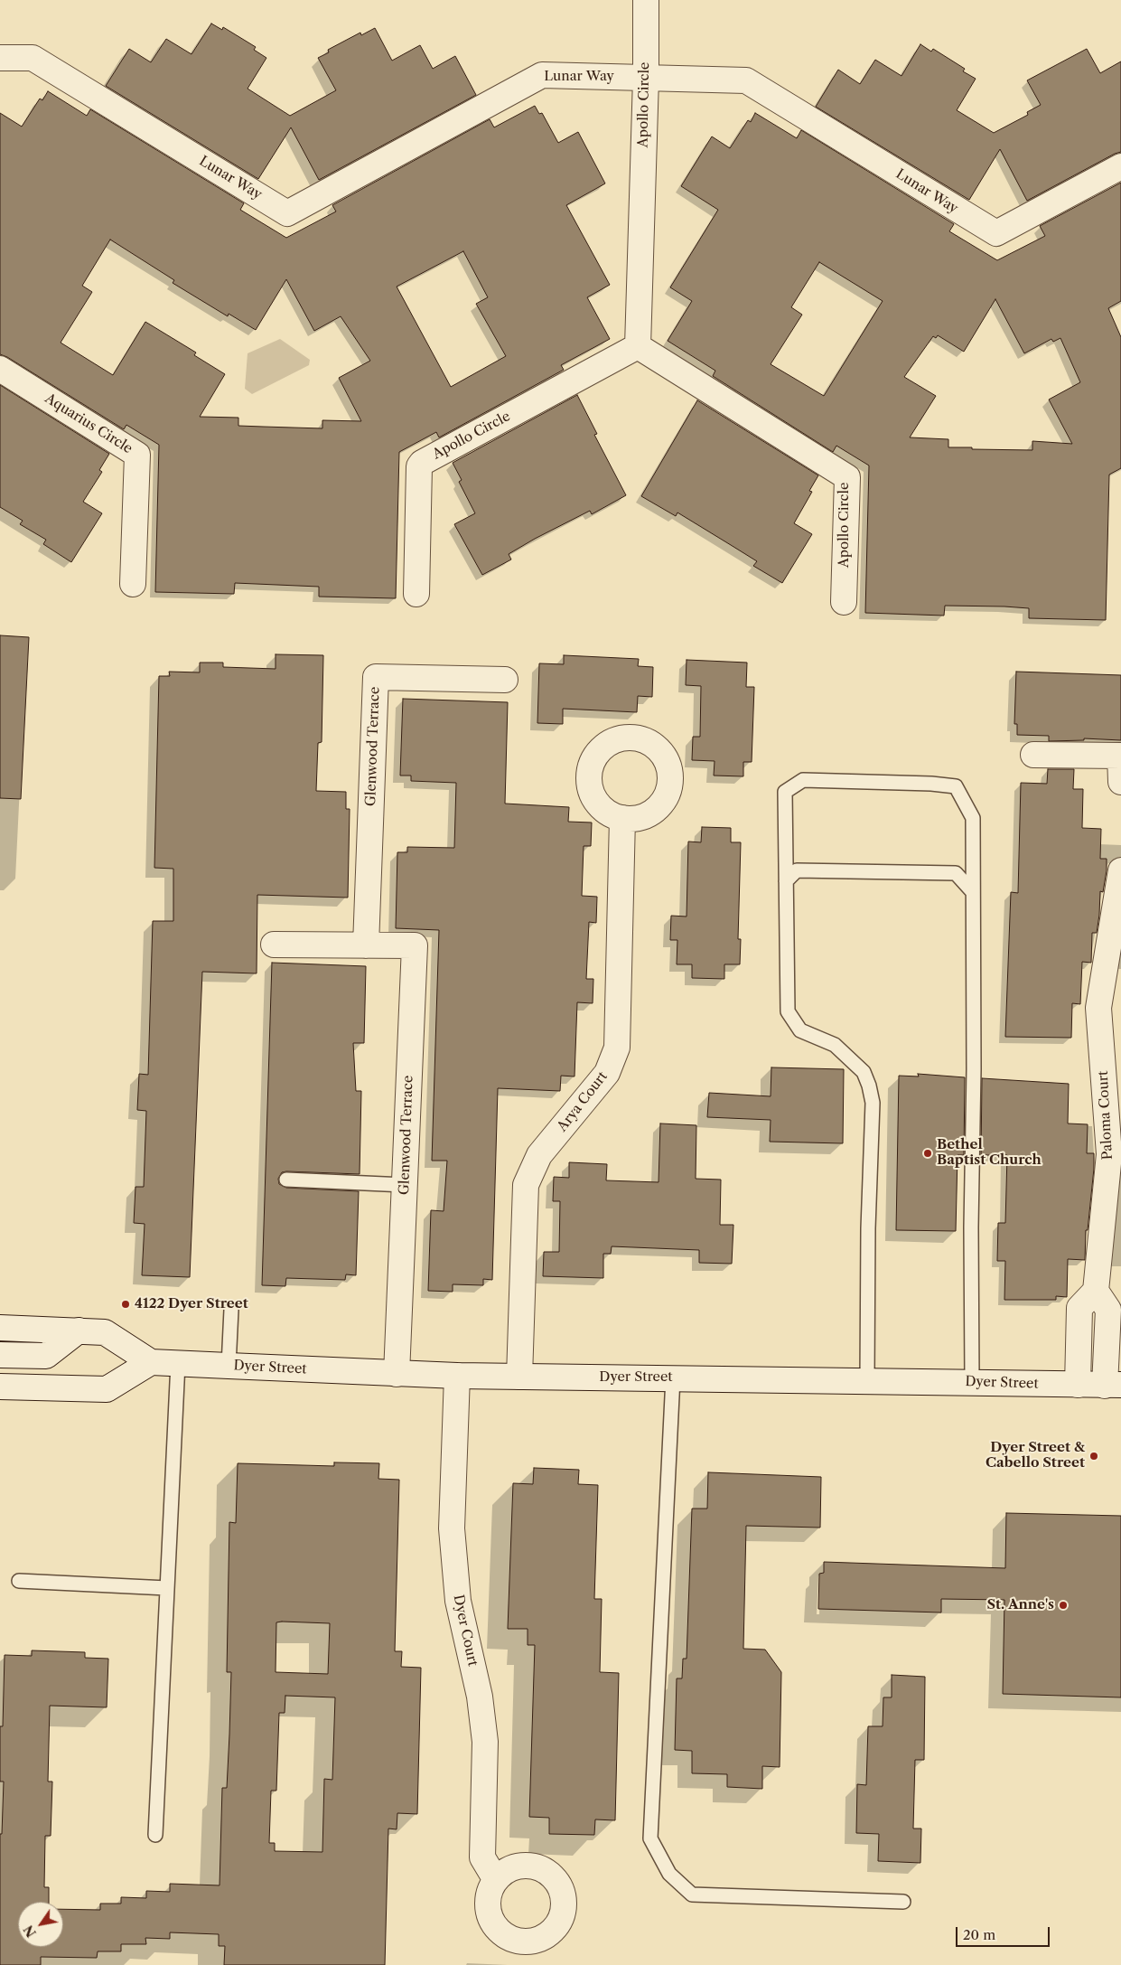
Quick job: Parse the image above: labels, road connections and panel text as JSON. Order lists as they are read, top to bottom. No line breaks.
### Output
{"streets":{"street":["Lunar Way","Apollo Circle","Aquarius Circle","Glenwood Terrace","Arya Court","Paloma Court","Dyer Street","Dyer Court"]},"crossings":[["Lunar Way","Apollo Circle"],["Glenwood Terrace","Dyer Street"],["Arya Court","Dyer Street"],["Dyer Street","Dyer Court"]],"places":["Bethel Baptist Church","4122 Dyer Street","Dyer Street & Cabello Street","St. Anne's"],"scale_bar":"20 m","north":"bottom left"}
